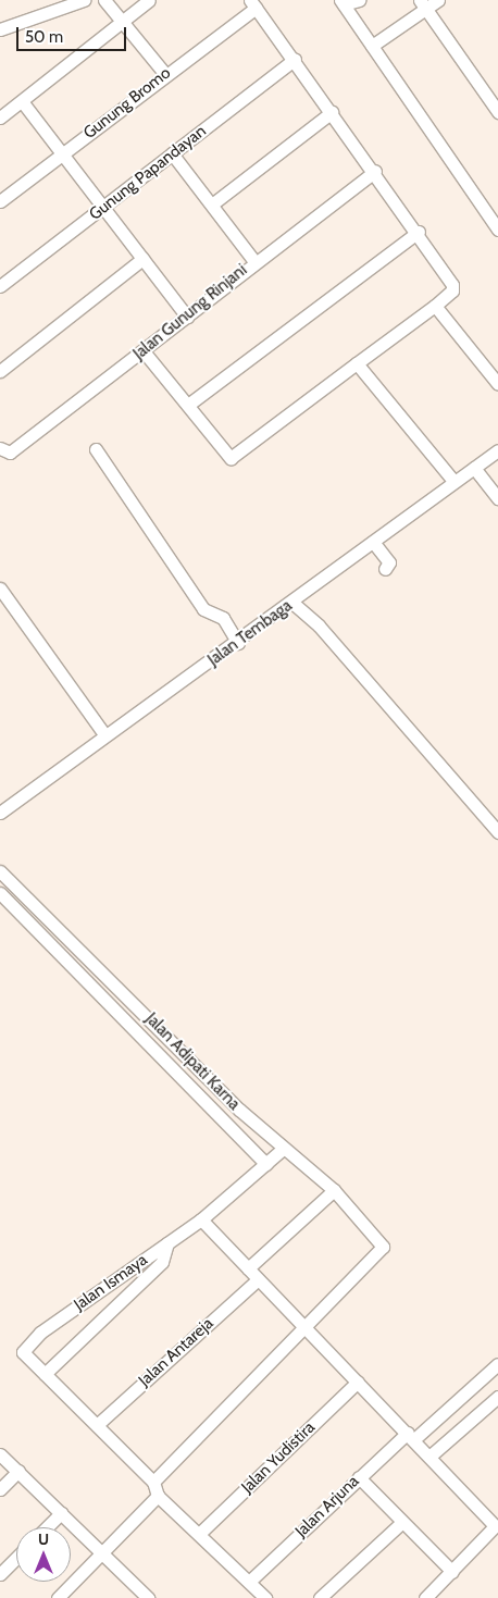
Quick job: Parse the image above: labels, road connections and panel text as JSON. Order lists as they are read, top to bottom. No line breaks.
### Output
{"streets":{"street":["Gunung Bromo","Gunung Papandayan","Jalan Gunung Rinjani","Jalan Tembaga","Jalan Adipati Karna","Jalan Ismaya","Jalan Antareja","Jalan Yudistira","Jalan Arjuna"]},"crossings":[["Jalan Adipati Karna","Jalan Ismaya"]],"scale_bar":"50 m","north":"top"}
